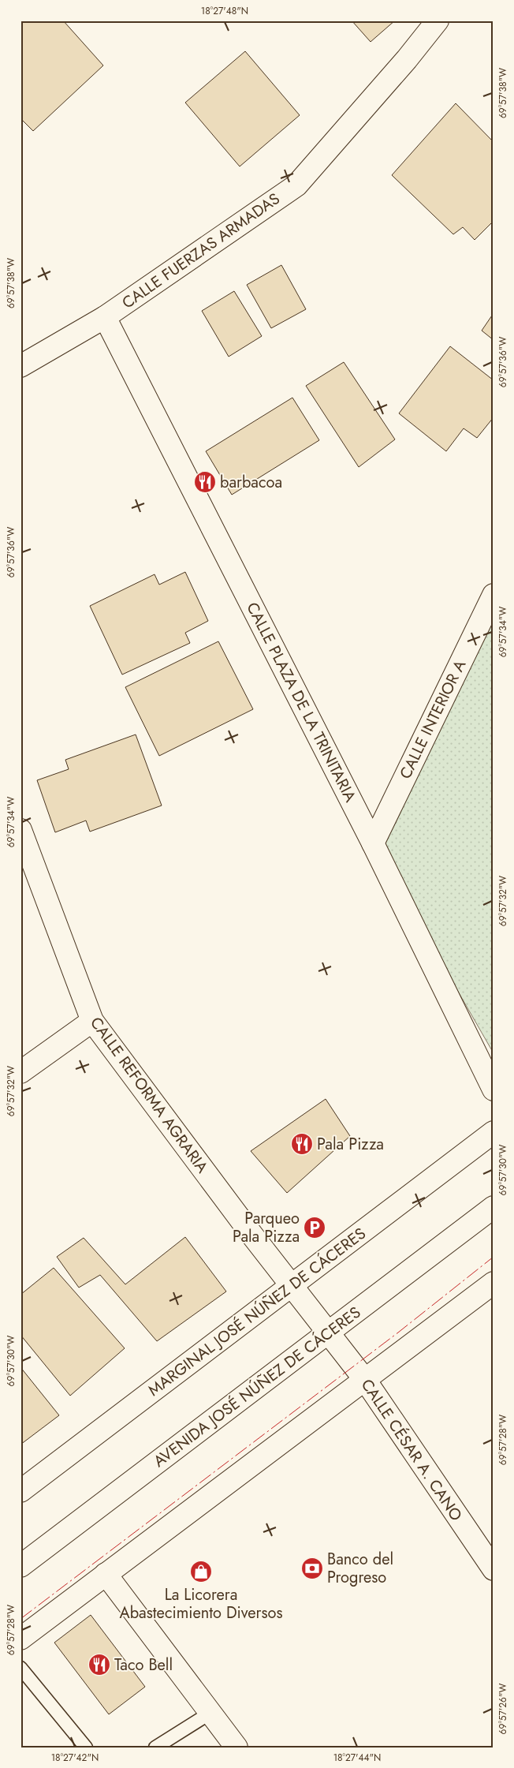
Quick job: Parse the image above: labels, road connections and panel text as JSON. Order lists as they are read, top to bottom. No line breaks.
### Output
{"streets":{"street":["CALLE FUERZAS ARMADAS","CALLE PLAZA DE LA TRINITARIA","CALLE INTERIOR A","CALLE REFORMA AGRARIA","MARGINAL JOSÉ NÚÑEZ DE CÁCERES","AVENIDA JOSÉ NÚÑEZ DE CÁCERES","CALLE CÉSAR A. CANO"]},"crossings":[["CALLE FUERZAS ARMADAS","CALLE PLAZA DE LA TRINITARIA"],["CALLE PLAZA DE LA TRINITARIA","CALLE INTERIOR A"],["CALLE REFORMA AGRARIA","MARGINAL JOSÉ NÚÑEZ DE CÁCERES"],["CALLE REFORMA AGRARIA","AVENIDA JOSÉ NÚÑEZ DE CÁCERES"],["CALLE REFORMA AGRARIA","CALLE CÉSAR A. CANO"],["AVENIDA JOSÉ NÚÑEZ DE CÁCERES","CALLE CÉSAR A. CANO"]],"places":{"restaurant":["barbacoa","Pala Pizza","Taco Bell"],"parking":["Parqueo Pala Pizza"],"bank":["Banco del Progreso"],"shop":["La Licorera Abastecimiento Diversos"]},"coordinates":["18°27'48\"N","69°57'38\"W","69°57'36\"W","69°57'34\"W","69°57'32\"W","69°57'30\"W","69°57'28\"W","69°57'26\"W","18°27'42\"N","18°27'44\"N"]}
